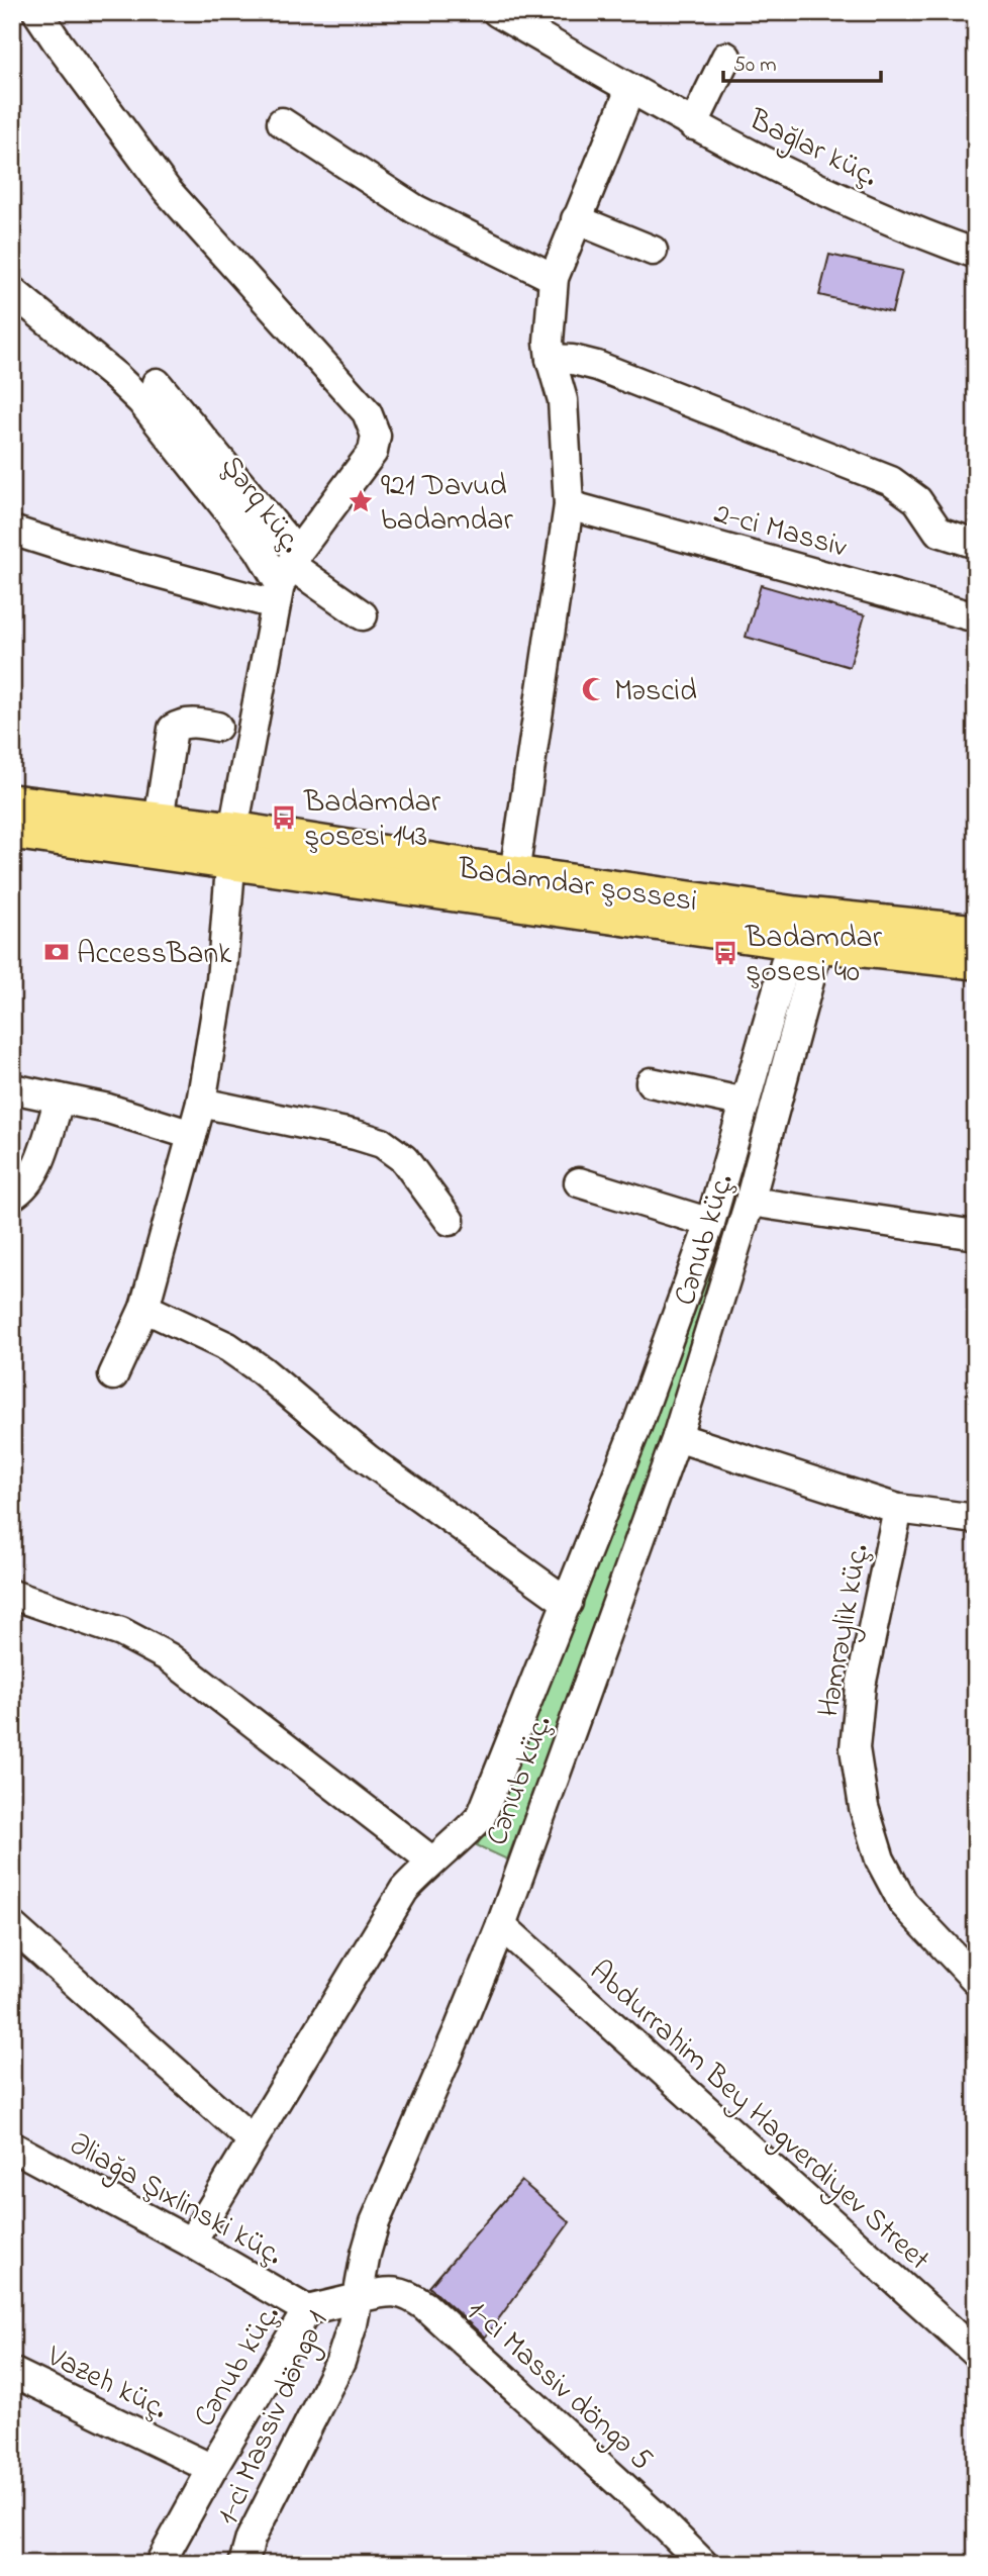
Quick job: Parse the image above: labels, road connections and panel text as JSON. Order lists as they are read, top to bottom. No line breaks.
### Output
{"streets":{"main road":["Badamdar şossesi"],"street":["Bağlar küç.","Şərq küç.","2-ci Massiv","Cənub küç.","Həmrəylik küç.","Abdurrahim Bey Hagverdiyev Street","Əliağa Şıxlinski küç.","Vazeh küç.","1-ci Massiv döngə 5","1-ci Massiv döngə 1"]},"crossings":[["Badamdar şossesi","Cənub küç."],["Cənub küç.","Abdurrahim Bey Hagverdiyev Street"],["Cənub küç.","Əliağa Şıxlinski küç."],["Cənub küç.","Vazeh küç."],["Cənub küç.","1-ci Massiv döngə 5"],["Cənub küç.","1-ci Massiv döngə 1"],["1-ci Massiv döngə 5","1-ci Massiv döngə 1"]],"places":{"place":["921 Davud badamdar"],"mosque":["Məscid"],"bus stop":["Badamdar şosesi 143","Badamdar şosesi 40"],"bank":["AccessBank"]},"scale_bar":"50 m"}
